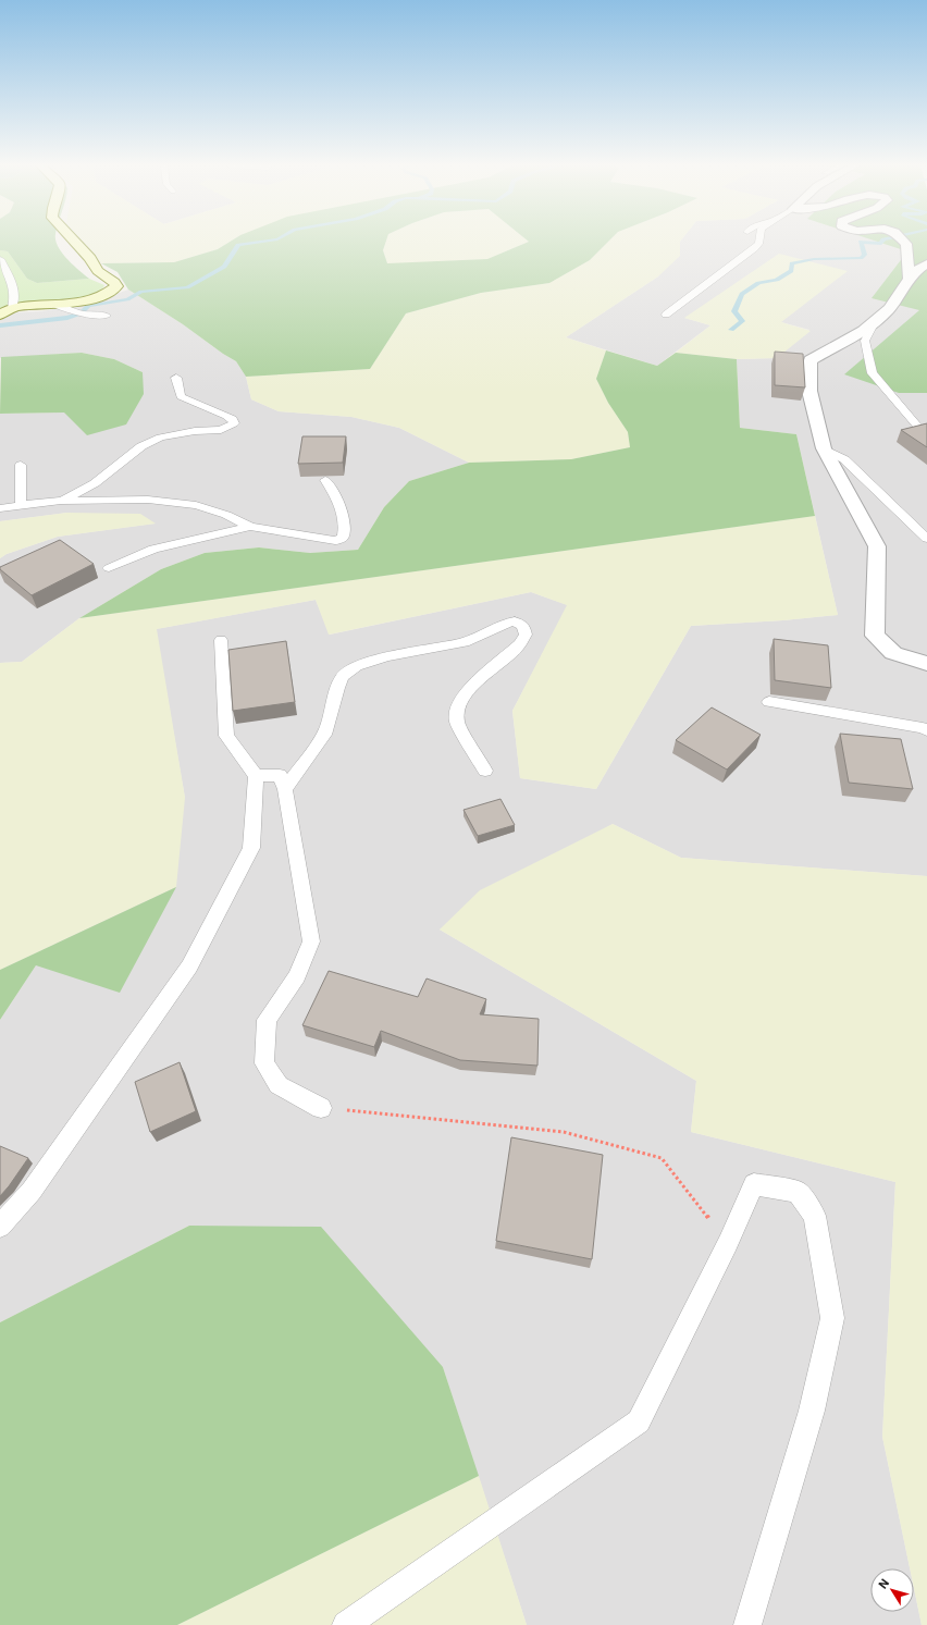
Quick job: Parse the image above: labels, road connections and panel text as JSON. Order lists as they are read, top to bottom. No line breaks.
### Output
{"north":"top left"}
